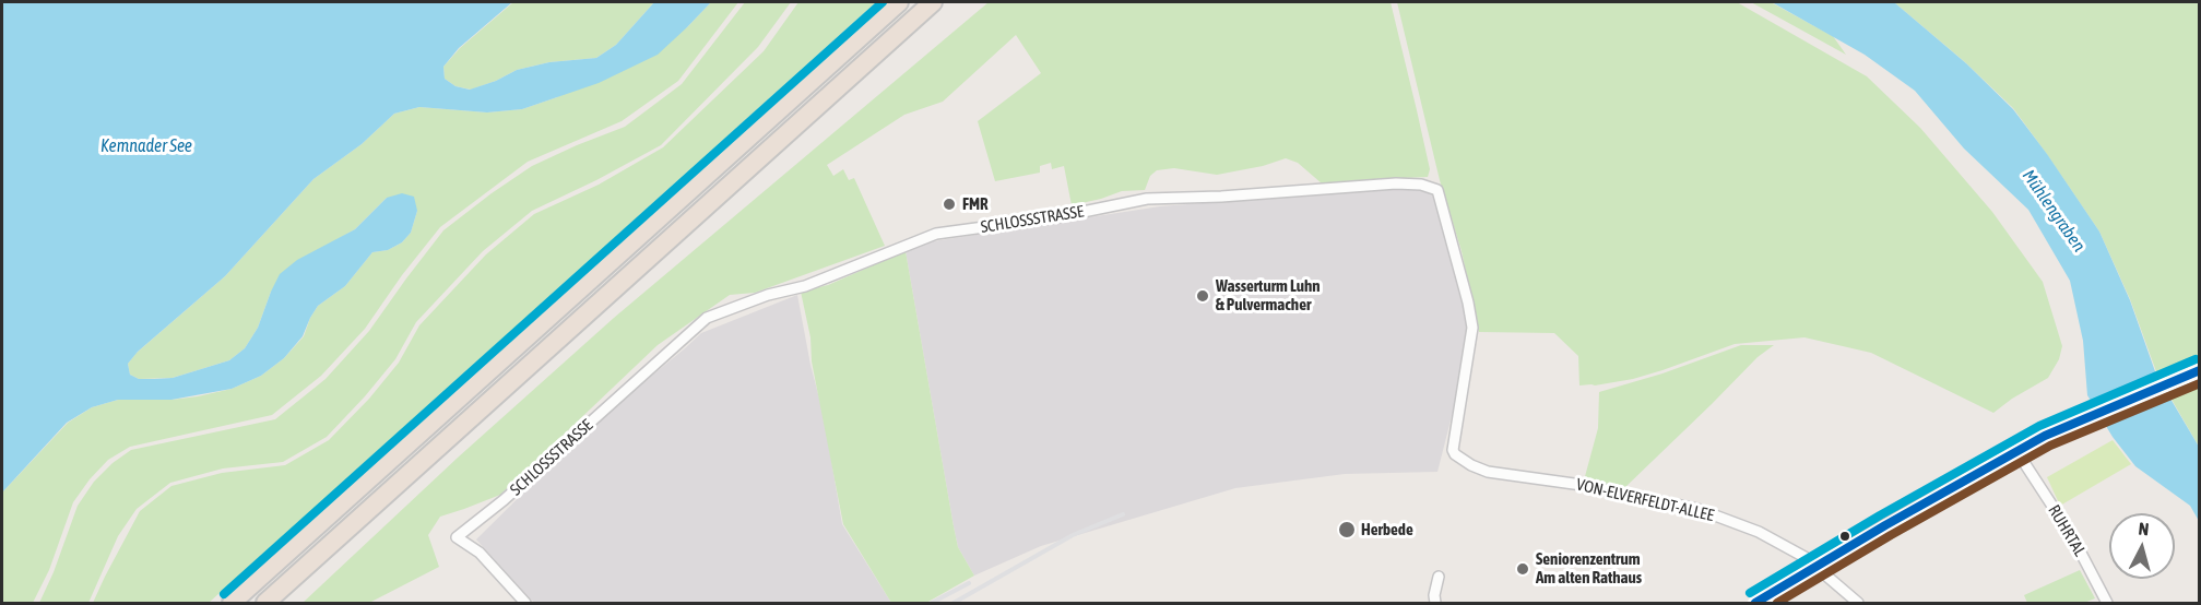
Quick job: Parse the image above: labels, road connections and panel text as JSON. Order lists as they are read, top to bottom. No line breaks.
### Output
{"streets":{"street":["SCHLOSSSTRASSE","VON-ELVERFELDT-ALLEE","RUHRTAL"]},"crossings":[["SCHLOSSSTRASSE","VON-ELVERFELDT-ALLEE"]],"water":["Kemnader See","Mühlengraben"],"places":["FMR","Wasserturm Luhn & Pulvermacher","Herbede","Seniorenzentrum Am alten Rathaus"],"north":"top"}
